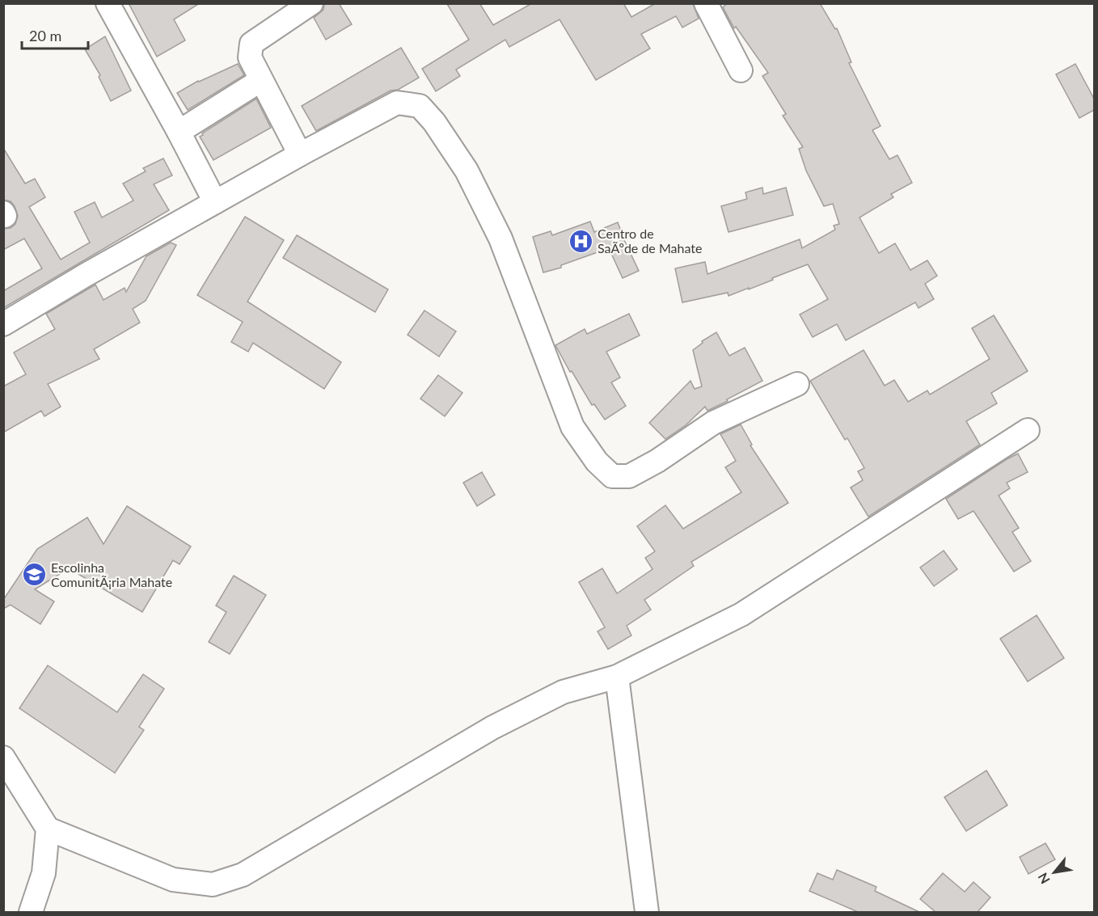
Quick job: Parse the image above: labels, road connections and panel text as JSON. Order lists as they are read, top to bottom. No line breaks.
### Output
{"places":{"hospital":["Centro de SaÃºde de Mahate"],"school or university":["Escolinha ComunitÃ¡ria Mahate"]},"scale_bar":"20 m","north":"bottom left"}
